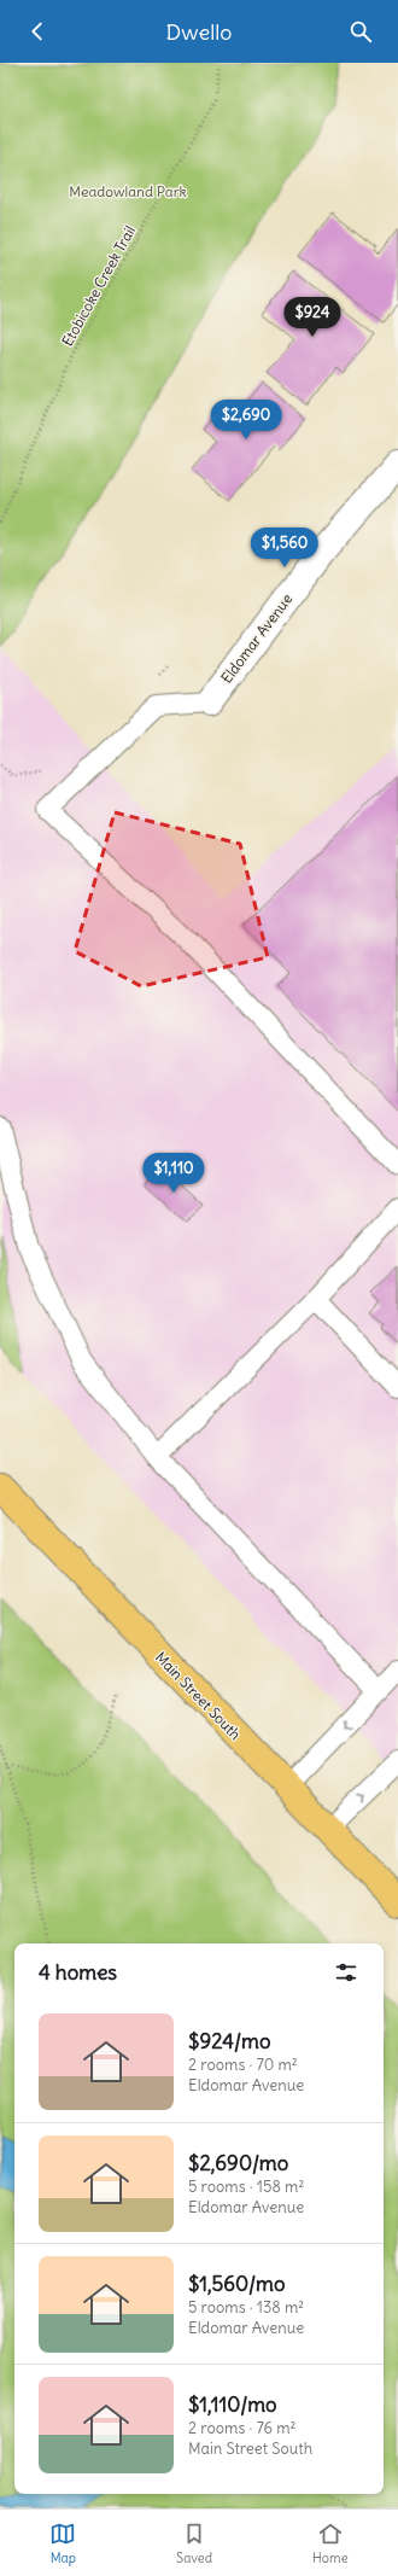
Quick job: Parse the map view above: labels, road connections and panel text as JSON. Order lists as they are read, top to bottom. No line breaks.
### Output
{"streets":{"main road":["Main Street South"],"street":["Eldomar Avenue"],"path":["Etobicoke Creek Trail"]},"parks":["Meadowland Park"],"page":{"header":"Dwello","price":["$924","$2,690","$1,560","$1,110"],"heading":"4 homes","list":[{"name":"$924/mo","note":"2 rooms · 70 m² · Eldomar Avenue"},{"name":"$2,690/mo","note":"5 rooms · 158 m² · Eldomar Avenue"},{"name":"$1,560/mo","note":"5 rooms · 138 m² · Eldomar Avenue"},{"name":"$1,110/mo","note":"2 rooms · 76 m² · Main Street South"}],"tabs":["Map","Saved","Home"]}}
